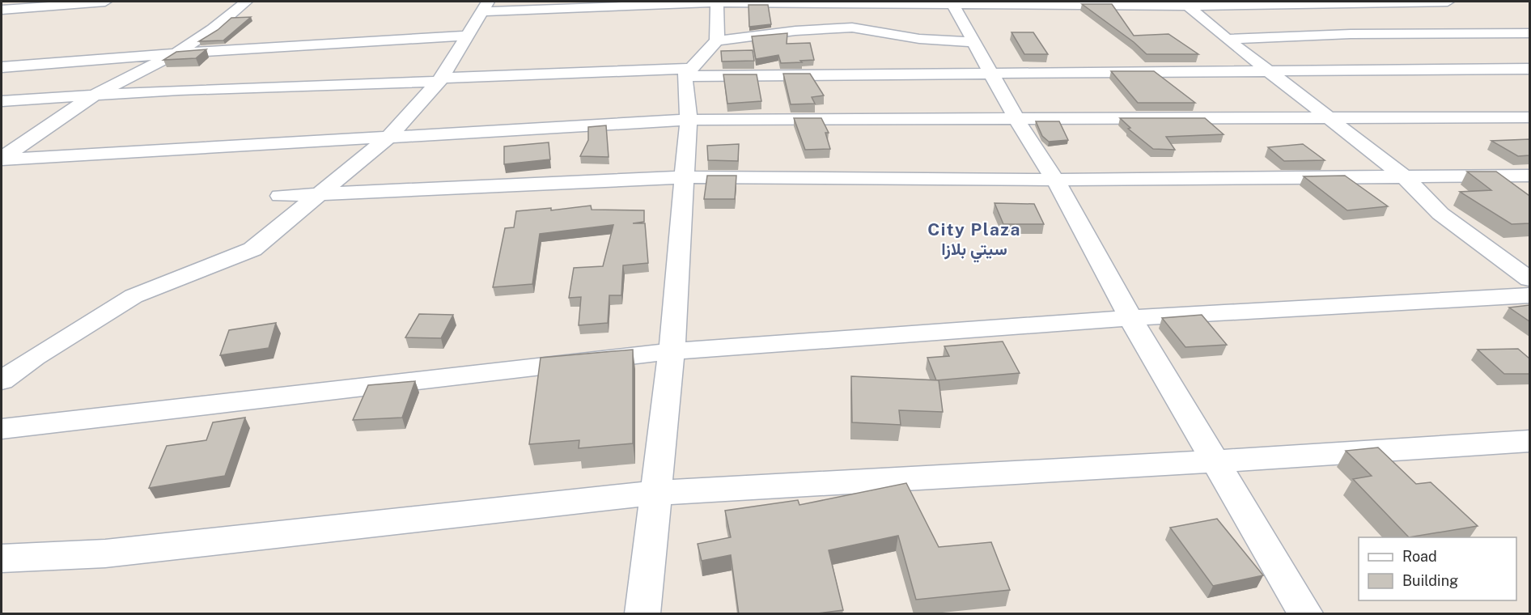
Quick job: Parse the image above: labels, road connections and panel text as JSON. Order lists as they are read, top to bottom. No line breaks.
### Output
{"districts":["City Plaza سيتي بلازا"],"legend":["Road","Building"]}
